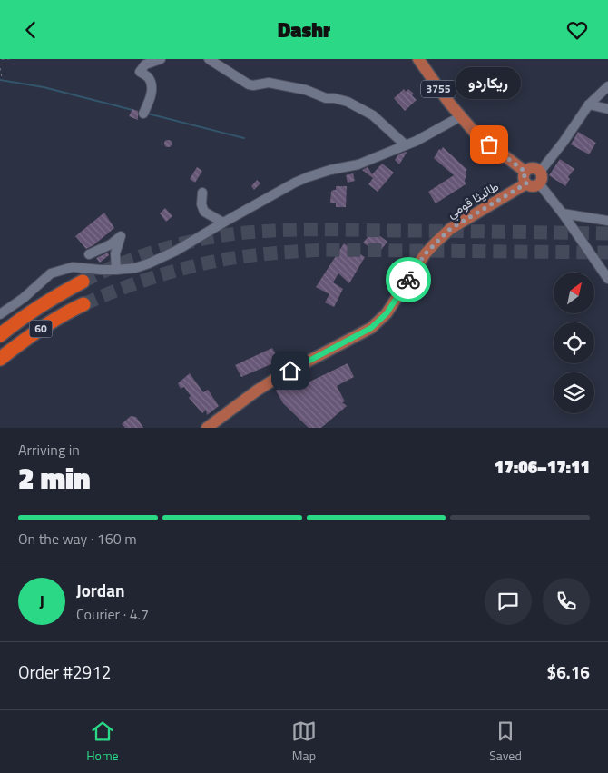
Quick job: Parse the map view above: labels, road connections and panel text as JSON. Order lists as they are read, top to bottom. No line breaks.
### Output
{"streets":{"highway":["60"],"main road":["3755","طاليثا قومي"]},"crossings":[["3755","طاليثا قومي"]],"places":["ريكاردو"],"north":"top right","page":{"header":"Dashr","bubble":"ريكاردو","heading":["2 min","Arriving in","17:06–17:11"],"panel":["Jordan","Courier · 4.7","Order #2912","$6.16"],"bar":"On the way · 160 m","round":"J","tabs":["Home","Map","Saved"]}}
